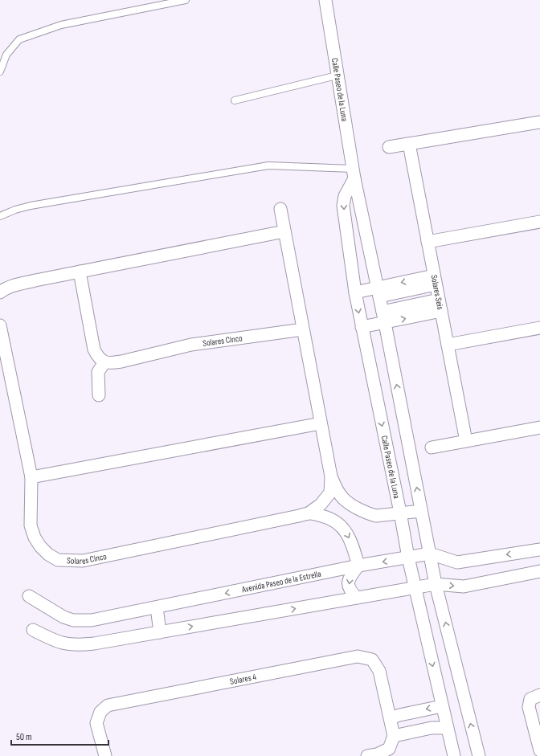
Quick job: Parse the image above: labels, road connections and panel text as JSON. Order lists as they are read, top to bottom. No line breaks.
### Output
{"streets":{"street":["Calle Paseo de la Luna","Solares Seis","Solares Cinco","Avenida Paseo de la Estrella","Solares 4"]},"crossings":[["Calle Paseo de la Luna","Avenida Paseo de la Estrella"]],"scale_bar":"50 m"}
